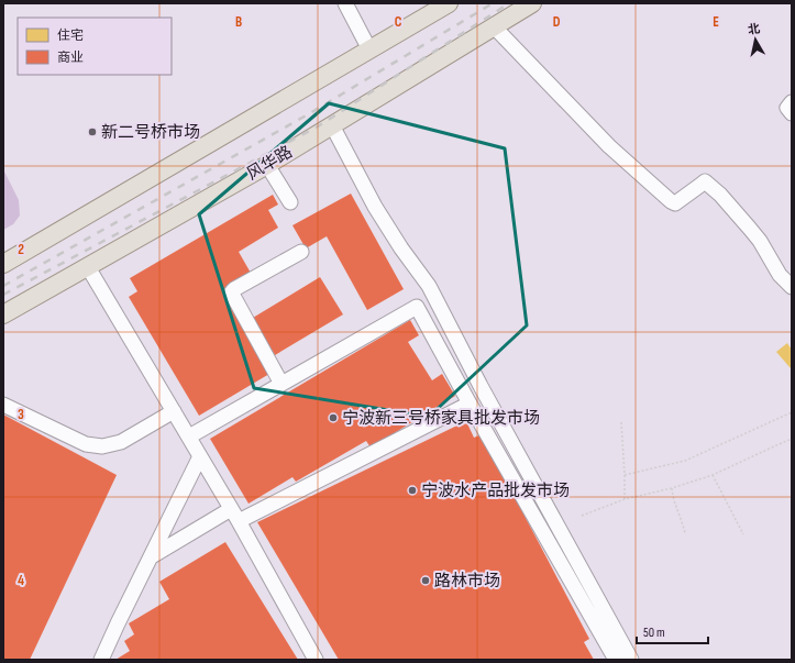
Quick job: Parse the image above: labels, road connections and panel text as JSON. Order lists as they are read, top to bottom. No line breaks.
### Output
{"streets":{"main road":["风华路"]},"places":["新二号桥市场","宁波新三号桥家具批发市场","宁波水产品批发市场","路林市场"],"legend":["住宅","商业"],"scale_bar":"50 m","north":"top","grid":{"columns":["B","C","D","E"],"rows":["2","3","4"]}}
